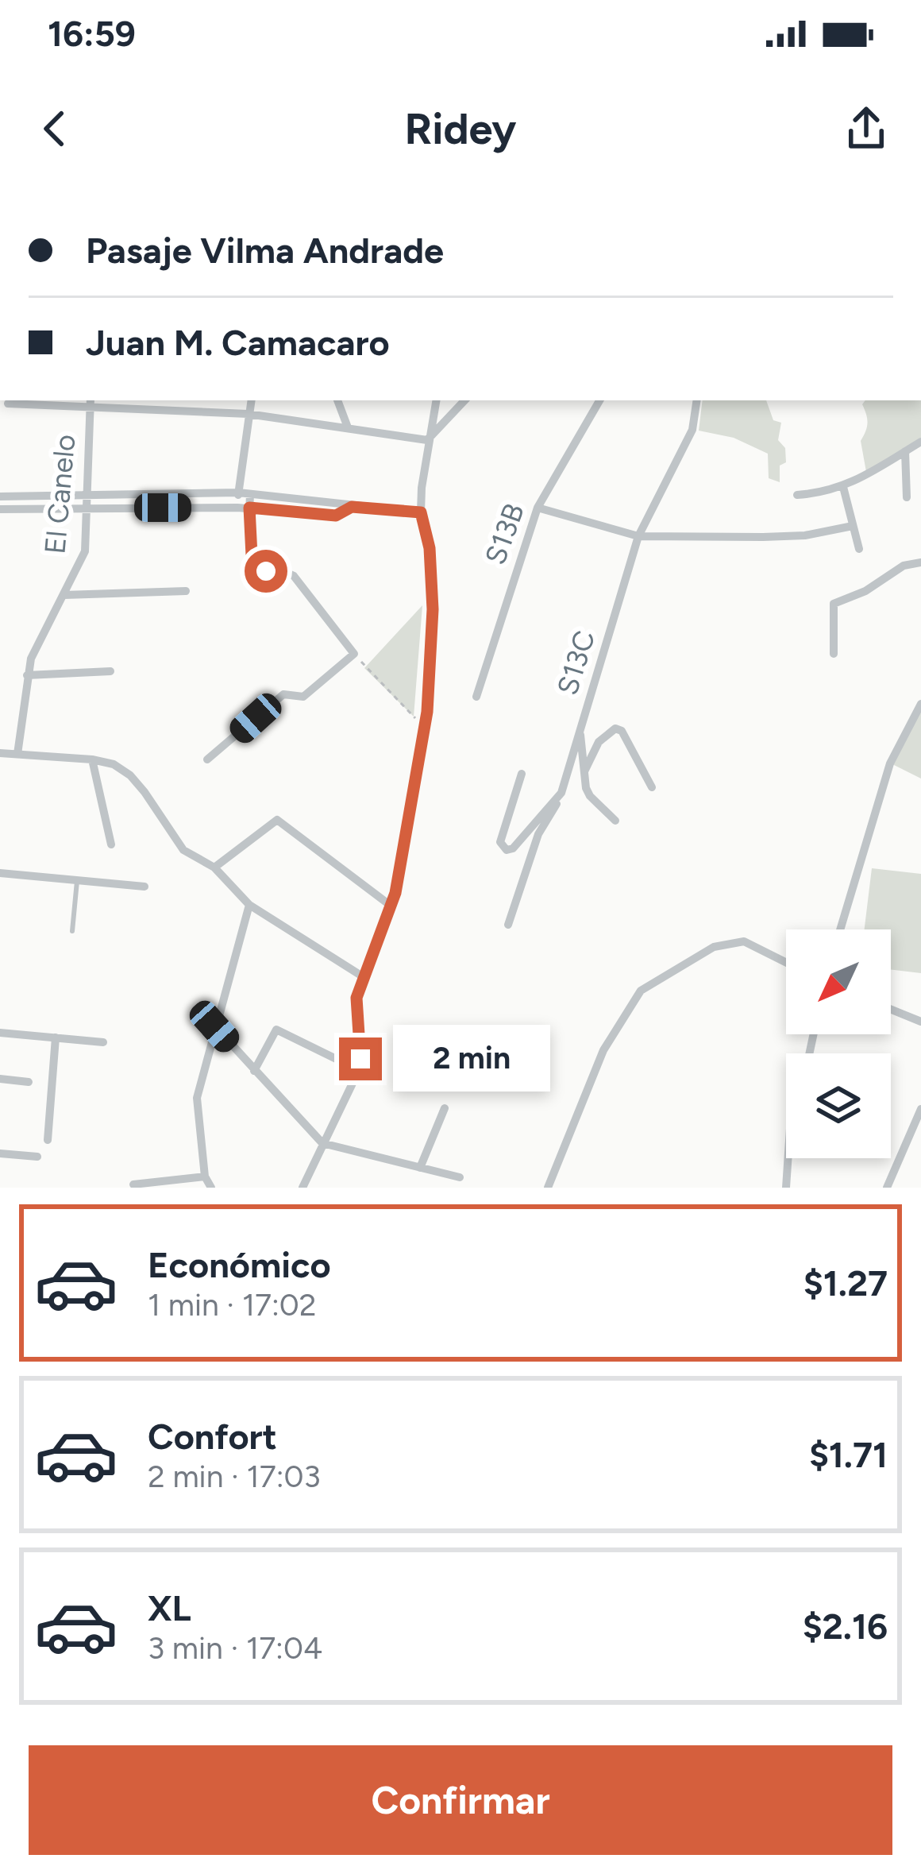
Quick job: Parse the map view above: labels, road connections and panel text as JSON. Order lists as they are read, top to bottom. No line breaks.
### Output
{"streets":{"street":["El Canelo","S13B","S13C"]},"north":"bottom left","page":{"status":"16:59","header":"Ridey","banner":["Pasaje Vilma Andrade","Juan M. Camacaro"],"bubble":"2 min","list":[{"name":"Económico","note":"1 min · 17:02","value":"$1.27"},{"name":"Confort","note":"2 min · 17:03","value":"$1.71"},{"name":"XL","note":"3 min · 17:04","value":"$2.16"}],"buttons":"Confirmar"}}
